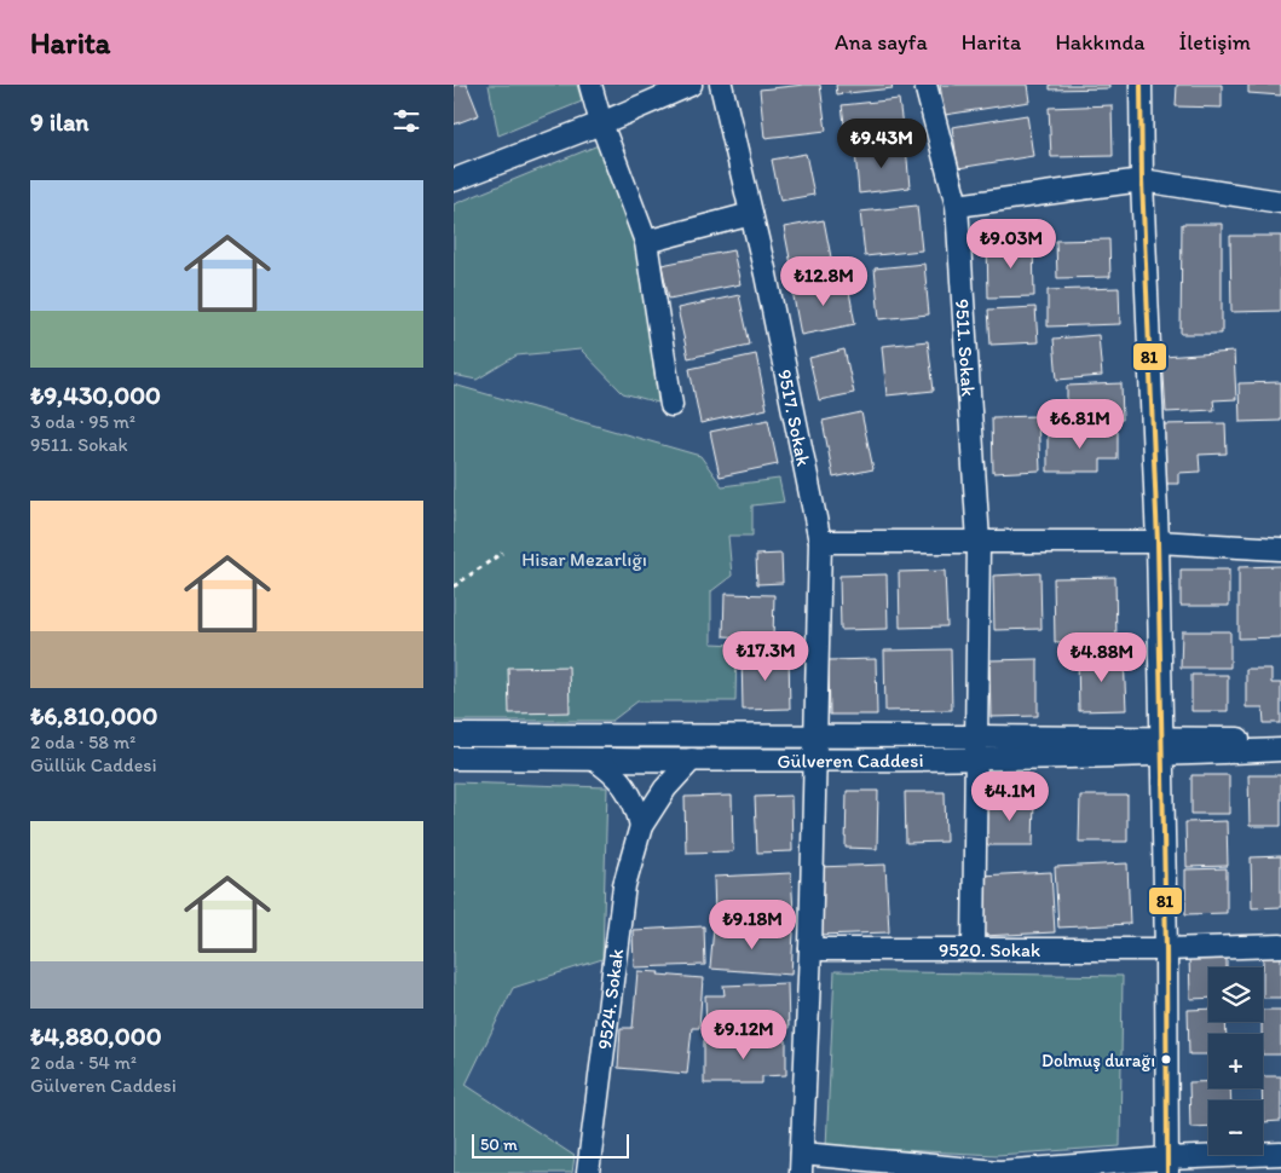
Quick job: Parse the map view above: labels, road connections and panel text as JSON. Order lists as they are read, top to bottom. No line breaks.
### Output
{"streets":{"street":["9511. Sokak","9517. Sokak","Gülveren Caddesi","9520. Sokak","9524. Sokak"]},"crossings":[["9511. Sokak","Gülveren Caddesi"],["9511. Sokak","9520. Sokak"],["9517. Sokak","Gülveren Caddesi"],["9517. Sokak","9520. Sokak"],["Gülveren Caddesi","9524. Sokak"]],"parks":["Hisar Mezarlığı"],"places":["Dolmuş durağı"],"lines":["transit line 81"],"scale_bar":"50 m","page":{"header":"Harita","nav":["Ana sayfa","Harita","Hakkında","İletişim"],"heading":"9 ilan","price":["₺9.43M","₺9.03M","₺12.8M","₺6.81M","₺17.3M","₺4.88M","₺4.1M","₺9.18M","₺9.12M"],"list":[{"name":"₺9,430,000","note":"3 oda · 95 m² · 9511. Sokak"},{"name":"₺6,810,000","note":"2 oda · 58 m² · Güllük Caddesi"},{"name":"₺4,880,000","note":"2 oda · 54 m² · Gülveren Caddesi"}],"map_buttons":["+","−"],"scale":"50 m"}}
